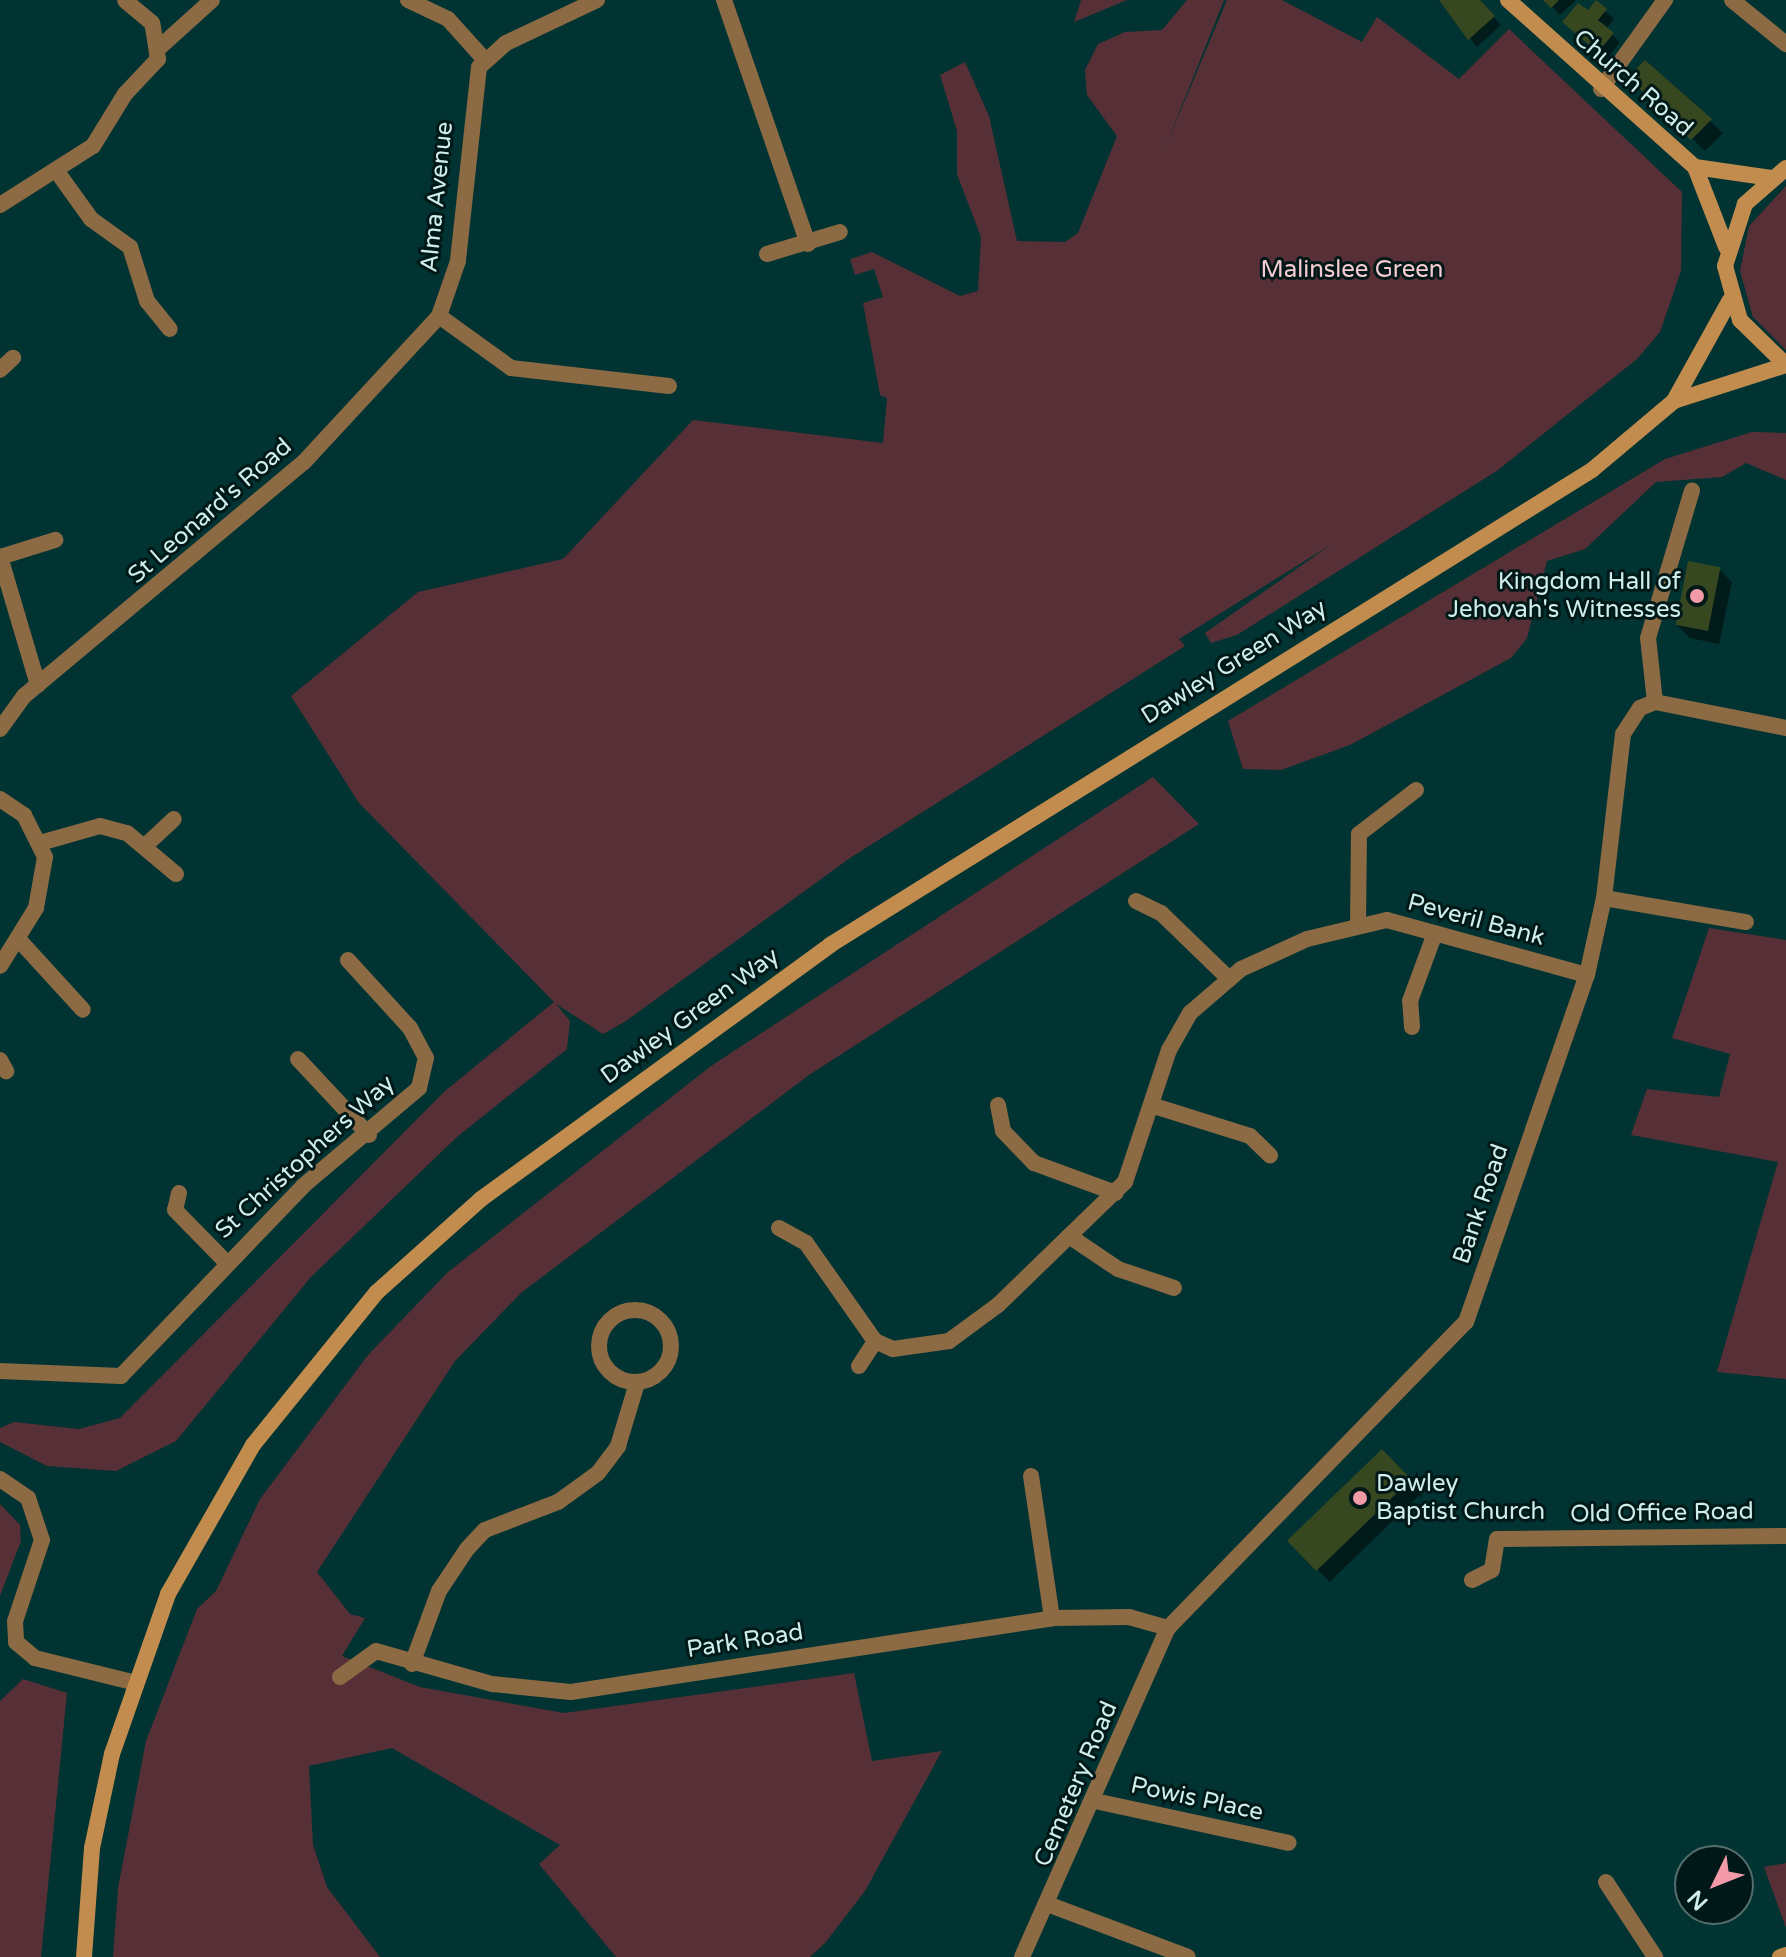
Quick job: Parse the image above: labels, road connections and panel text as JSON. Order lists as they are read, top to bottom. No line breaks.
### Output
{"streets":{"main road":["Church Road","Dawley Green Way"],"street":["Alma Avenue","St Leonard's Road","Peveril Bank","St Christophers Way","Bank Road","Old Office Road","Park Road","Cemetery Road","Powis Place"]},"crossings":[["Alma Avenue","St Leonard's Road"],["Peveril Bank","Bank Road"],["Bank Road","Park Road"],["Bank Road","Cemetery Road"],["Park Road","Cemetery Road"],["Cemetery Road","Powis Place"]],"parks":["Malinslee Green"],"places":["Kingdom Hall of Jehovah's Witnesses","Dawley Baptist Church"],"north":"bottom left"}
